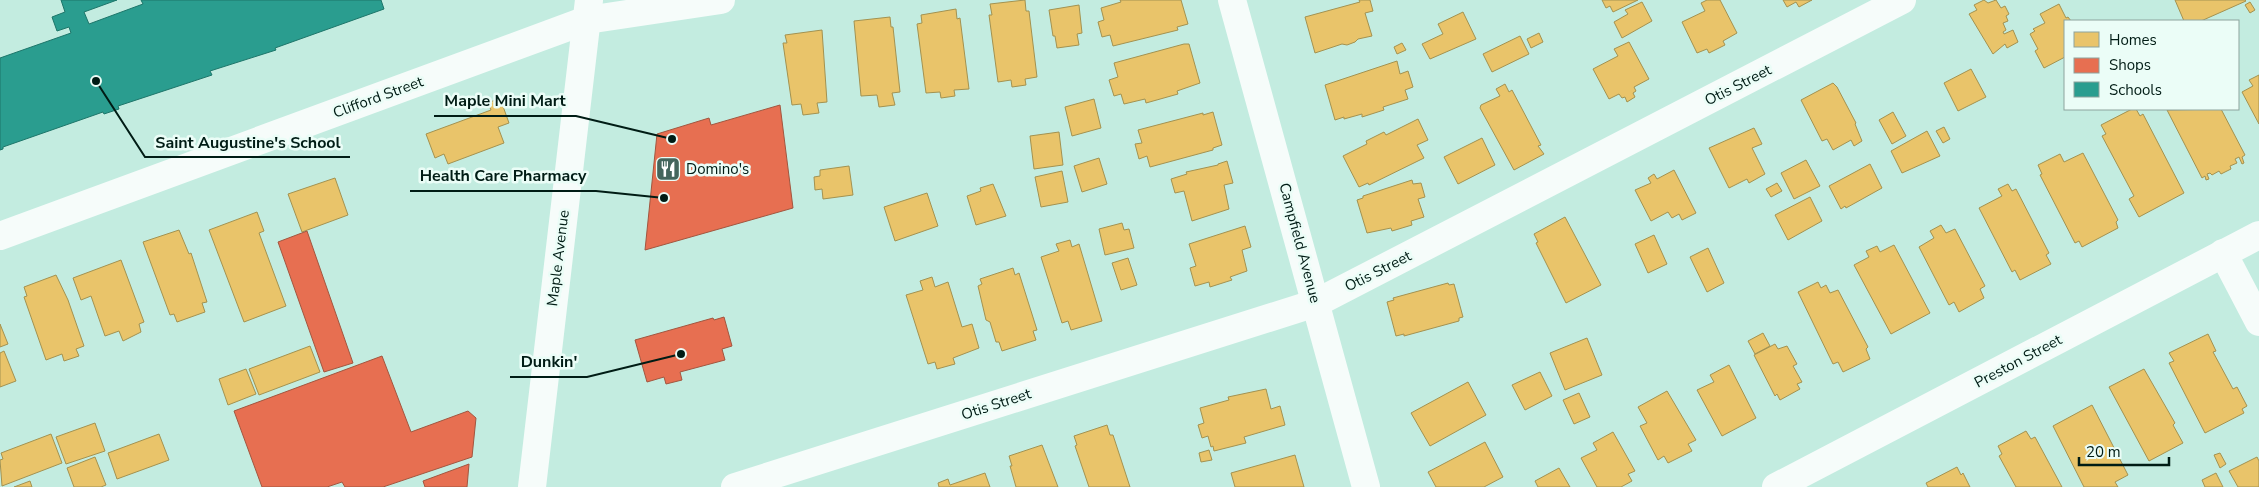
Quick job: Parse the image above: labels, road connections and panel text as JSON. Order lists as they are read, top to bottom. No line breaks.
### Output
{"streets":{"street":["Otis Street","Clifford Street","Campfield Avenue","Maple Avenue","Preston Street"]},"crossings":[["Otis Street","Campfield Avenue"],["Clifford Street","Maple Avenue"]],"places":{"other":["Saint Augustine's School","Maple Mini Mart","Health Care Pharmacy","Dunkin'"],"restaurant":["Domino's"]},"legend":["Homes","Shops","Schools"],"scale_bar":"20 m"}
